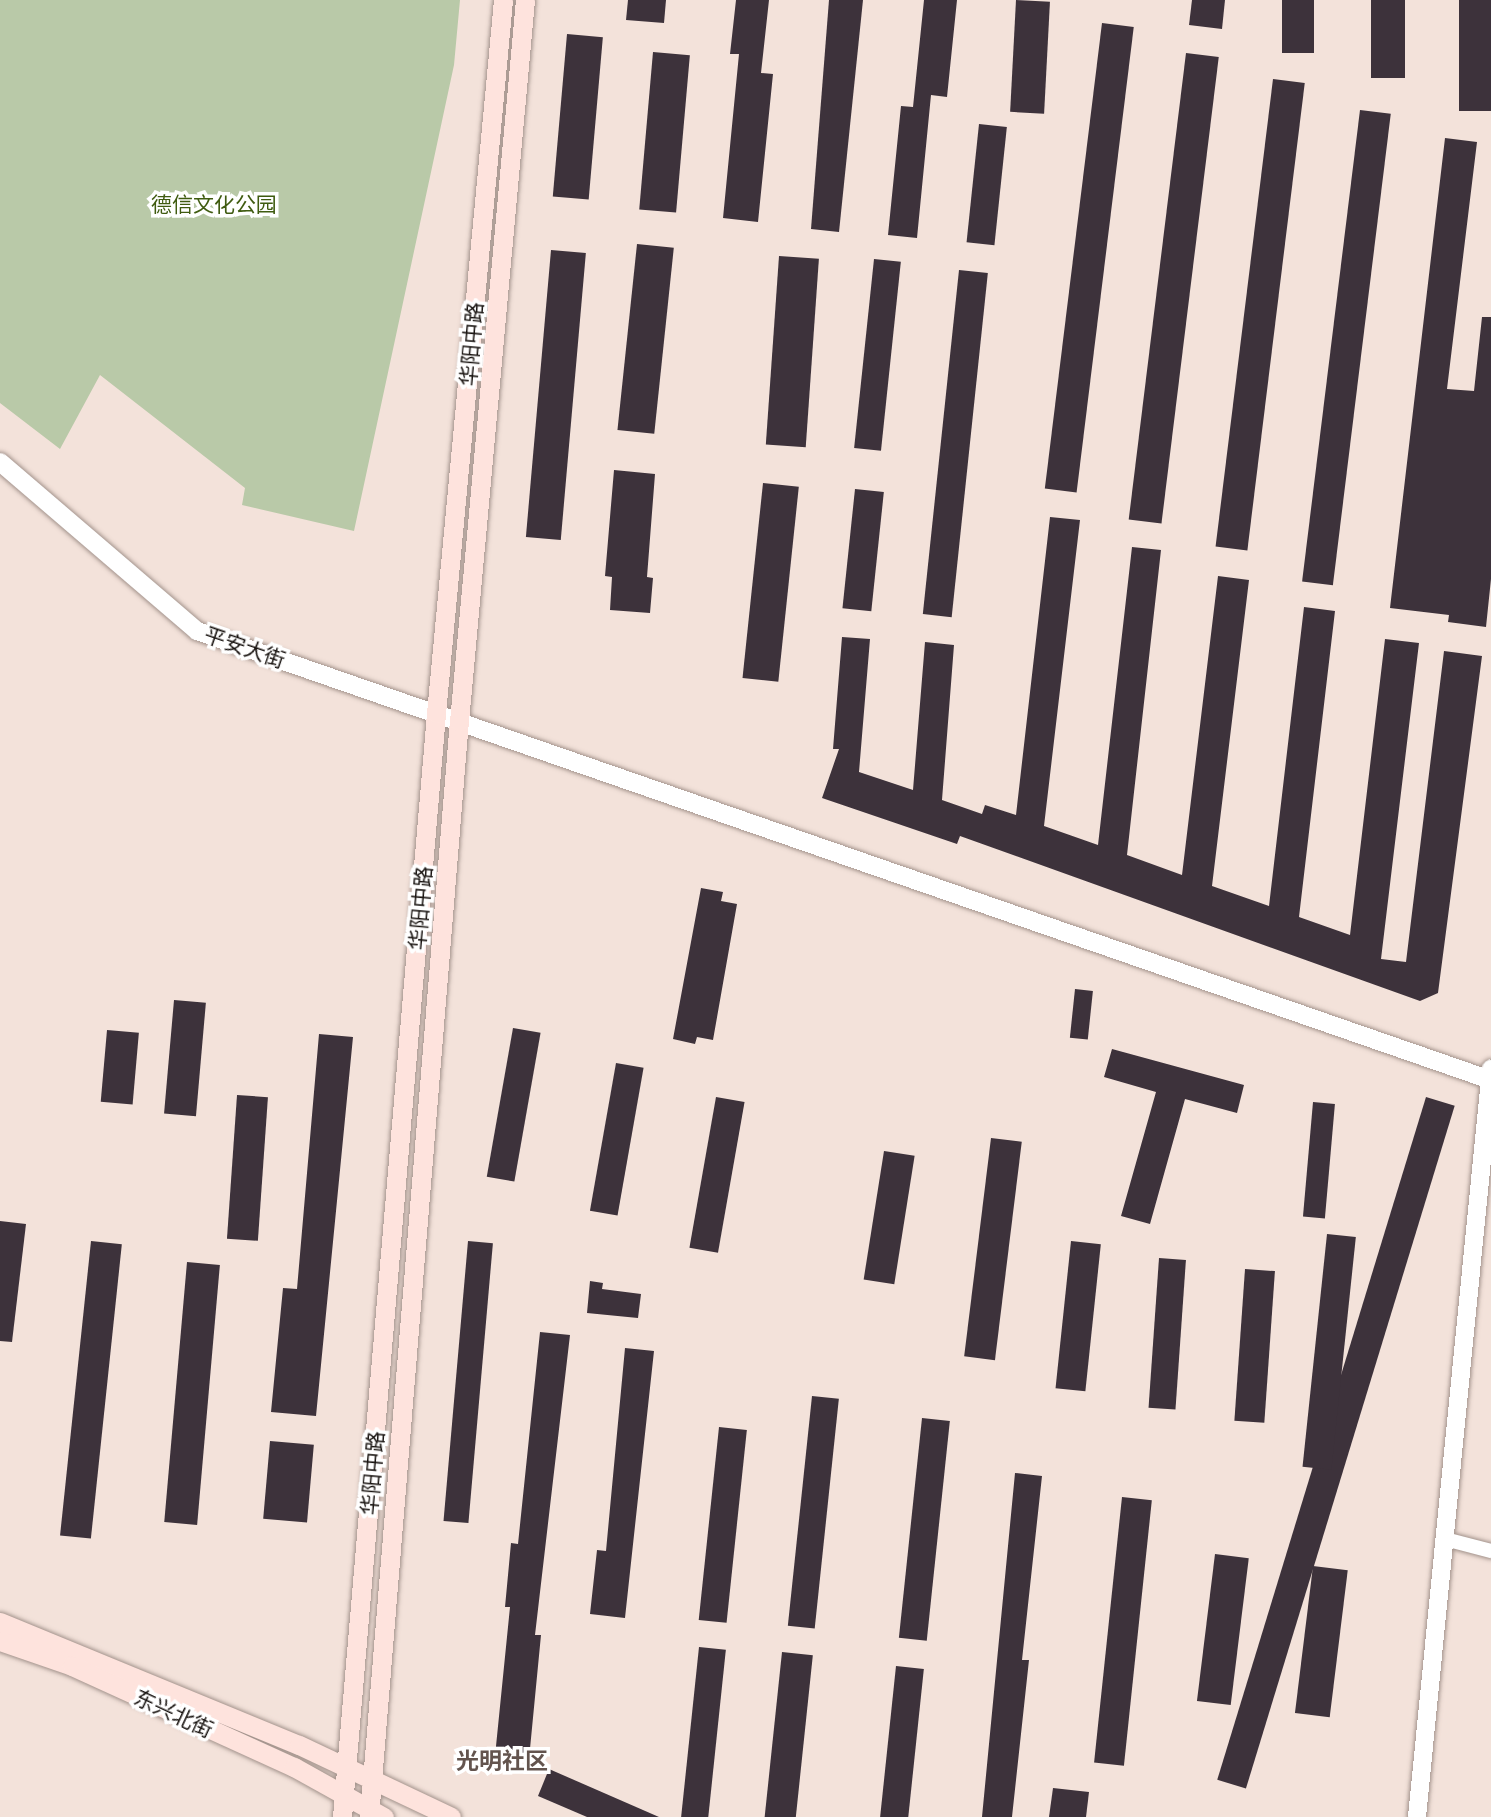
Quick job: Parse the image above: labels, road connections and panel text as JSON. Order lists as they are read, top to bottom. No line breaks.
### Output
{"streets":{"main road":["华阳中路","东兴北街"],"street":["平安大街"]},"crossings":[["华阳中路","平安大街"],["华阳中路","东兴北街"]],"districts":["光明社区"],"parks":["德信文化公园"]}
